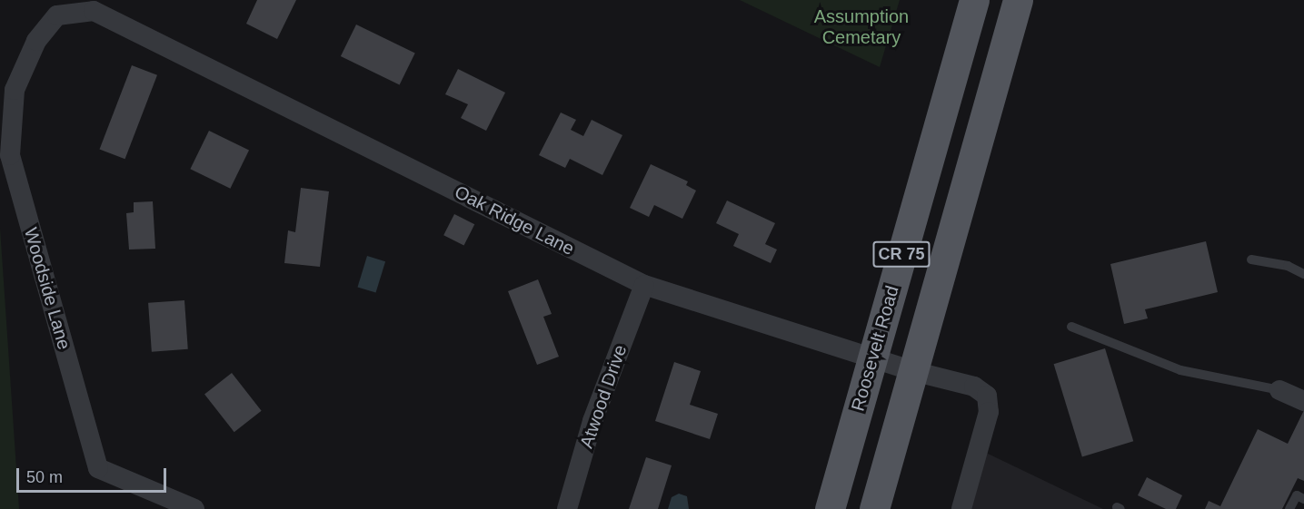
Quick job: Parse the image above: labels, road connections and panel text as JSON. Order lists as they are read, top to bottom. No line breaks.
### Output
{"streets":{"main road":["CR 75","Roosevelt Road"],"street":["Oak Ridge Lane","Woodside Lane","Atwood Drive"]},"crossings":[["Oak Ridge Lane","CR 75"],["Oak Ridge Lane","Woodside Lane"],["Oak Ridge Lane","Roosevelt Road"],["Oak Ridge Lane","Atwood Drive"]],"parks":["Assumption Cemetary"],"scale_bar":"50 m"}
